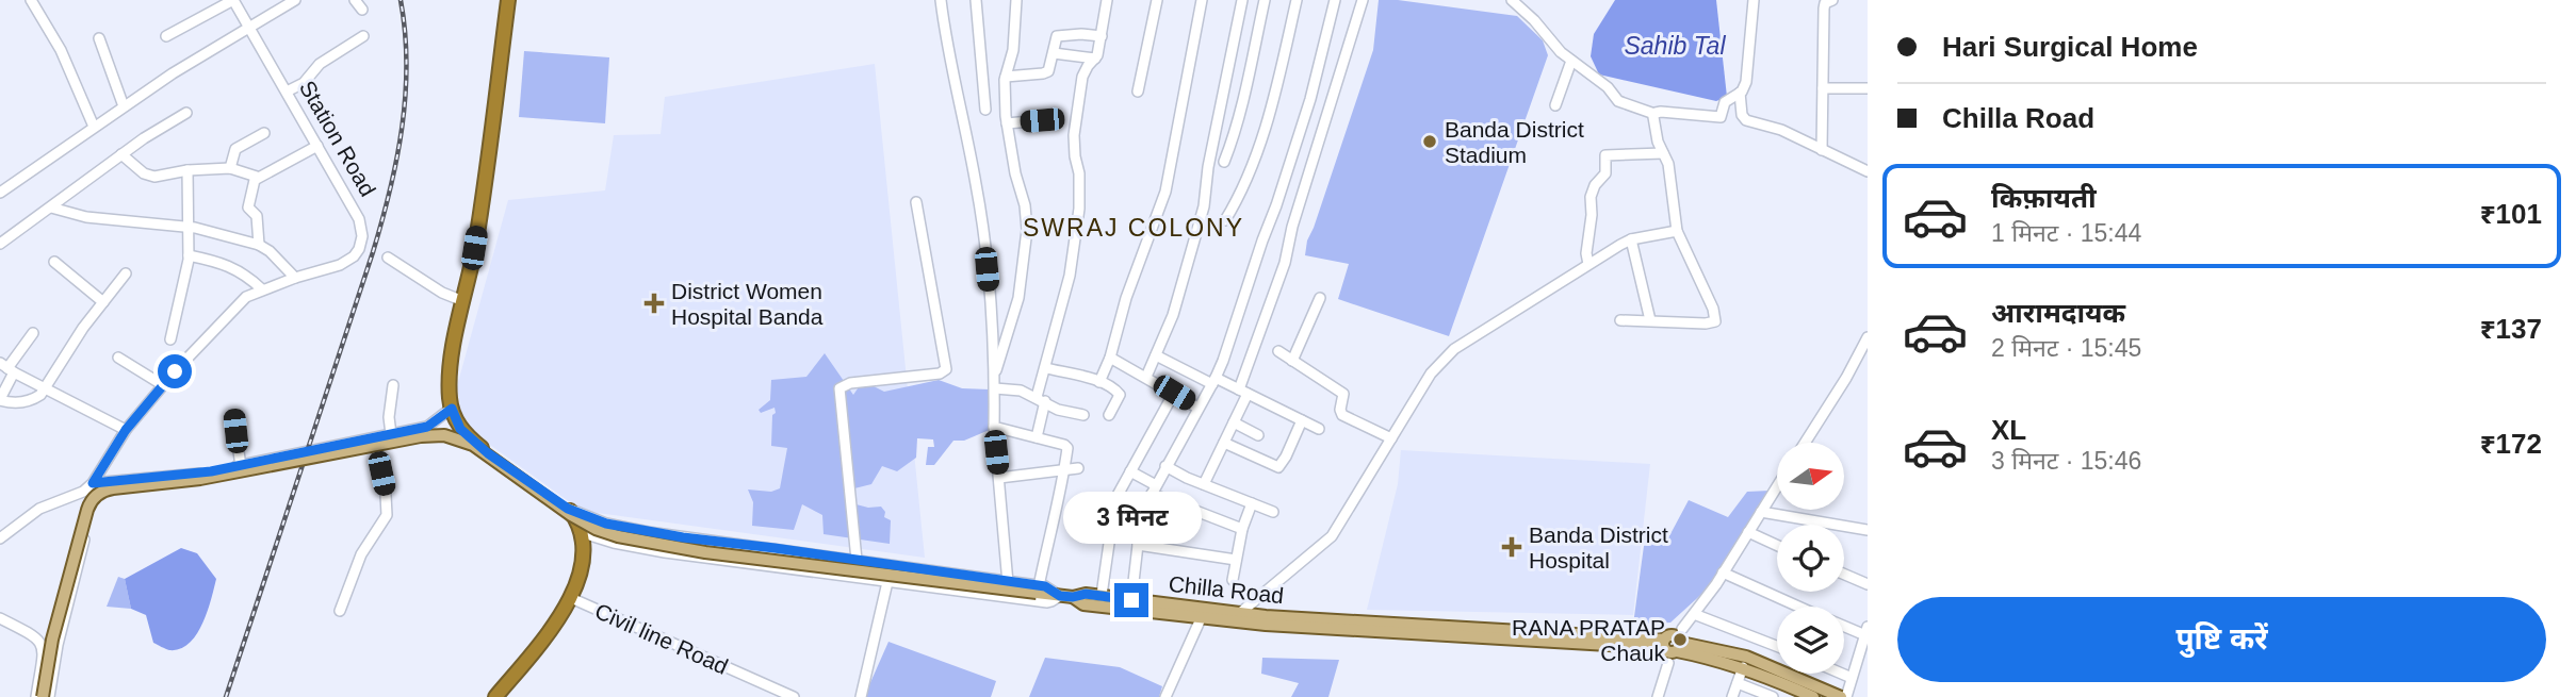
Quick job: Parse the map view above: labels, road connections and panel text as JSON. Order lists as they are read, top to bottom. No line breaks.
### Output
{"streets":{"main road":["Chilla Road"],"street":["Station Road","Civil line Road"]},"districts":["SWRAJ COLONY"],"water":["Sahib Tal"],"places":{"other":["Banda District Stadium","RANA PRATAP Chauk"],"health":["District Women Hospital Banda","Banda District Hospital"]},"north":"right","page":{"banner":["Hari Surgical Home","Chilla Road"],"list":[{"name":"किफ़ायती","note":"1 मिनट · 15:44","value":"₹101"},{"name":"आरामदायक","note":"2 मिनट · 15:45","value":"₹137"},{"name":"XL","note":"3 मिनट · 15:46","value":"₹172"}],"bubble":"3 मिनट","buttons":"पुष्टि करें"}}
